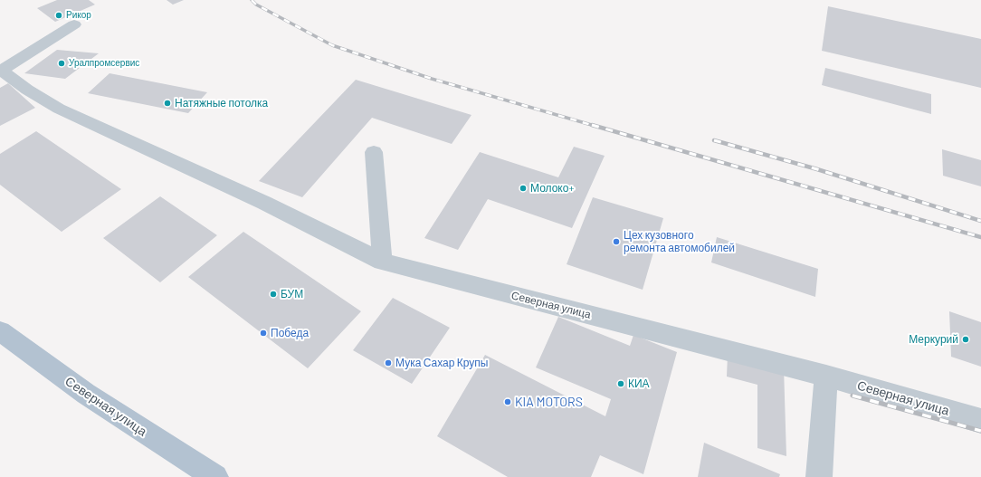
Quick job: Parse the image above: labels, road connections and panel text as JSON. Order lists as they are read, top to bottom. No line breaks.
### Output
{"streets":{"main road":["Северная улица"]},"places":["Рикор","Уралпромсервис","Натяжные потолка","Молоко+","Цех кузовного ремонта автомобилей","БУМ","Победа","Меркурий","Мука Сахар Крупы","КИА","KIA MOTORS"]}
